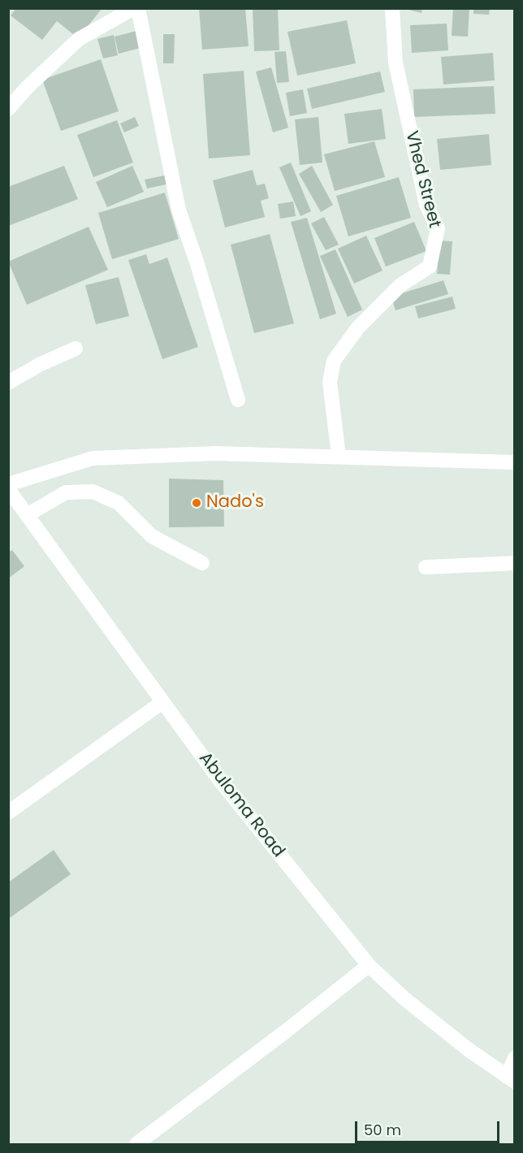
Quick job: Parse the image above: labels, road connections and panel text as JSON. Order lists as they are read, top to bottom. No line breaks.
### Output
{"streets":{"street":["Vhed Street","Abuloma Road"]},"places":["Nado's"],"scale_bar":"50 m"}
